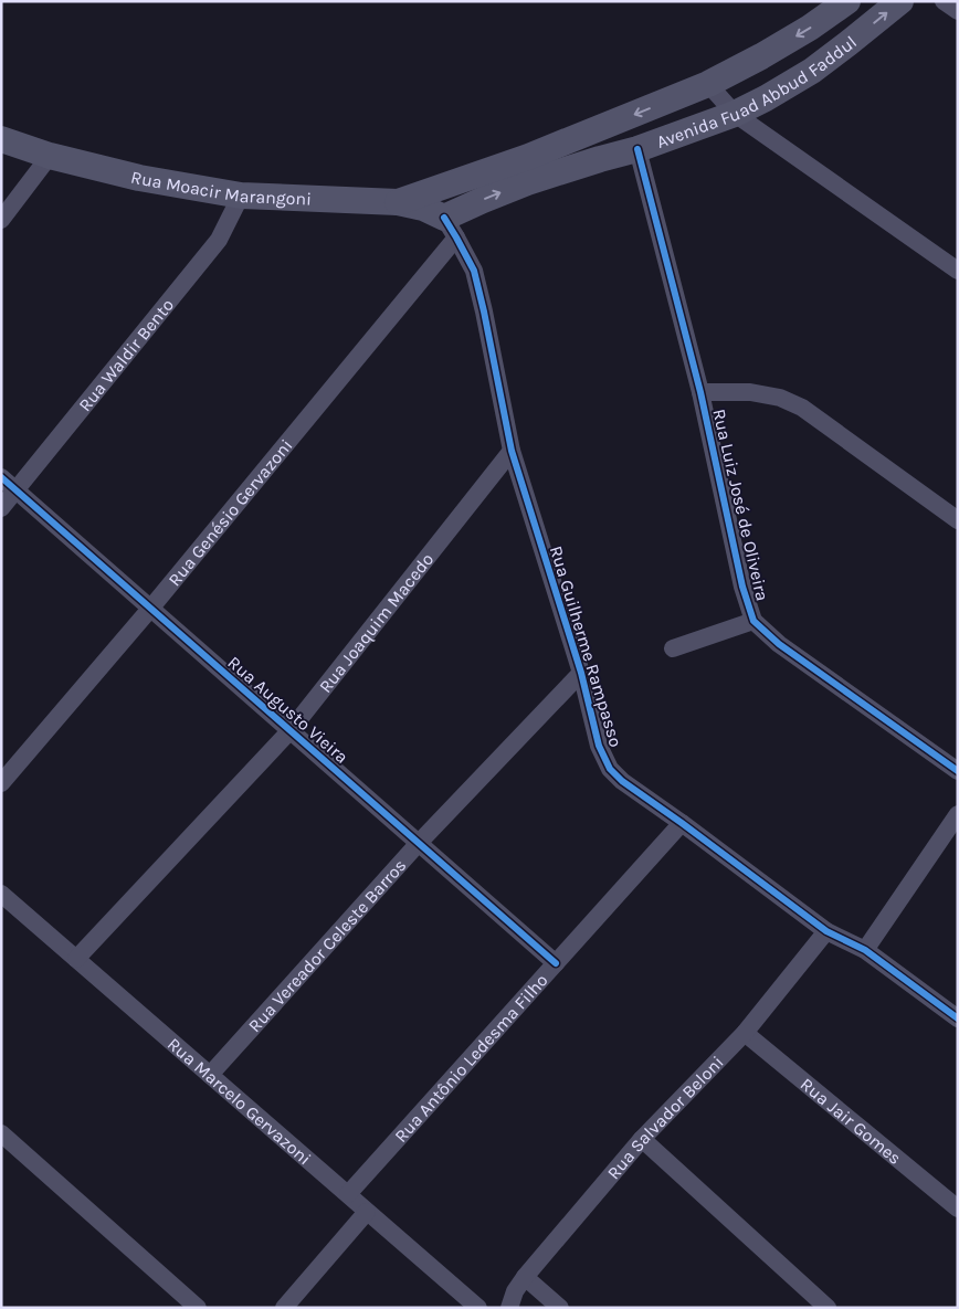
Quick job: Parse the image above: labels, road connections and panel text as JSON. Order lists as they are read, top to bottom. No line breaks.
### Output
{"streets":{"street":["Avenida Fuad Abbud Faddul","Rua Moacir Marangoni","Rua Waldir Bento","Rua Luiz José de Oliveira","Rua Genésio Gervazoni","Rua Joaquim Macedo","Rua Guilherme Rampasso","Rua Augusto Vieira","Rua Vereador Celeste Barros","Rua Antônio Ledesma Filho","Rua Marcelo Gervazoni","Rua Salvador Beloni","Rua Jair Gomes"]},"crossings":[["Avenida Fuad Abbud Faddul","Rua Moacir Marangoni"],["Avenida Fuad Abbud Faddul","Rua Luiz José de Oliveira"],["Avenida Fuad Abbud Faddul","Rua Genésio Gervazoni"],["Avenida Fuad Abbud Faddul","Rua Guilherme Rampasso"],["Rua Moacir Marangoni","Rua Waldir Bento"],["Rua Moacir Marangoni","Rua Genésio Gervazoni"],["Rua Moacir Marangoni","Rua Guilherme Rampasso"],["Rua Waldir Bento","Rua Augusto Vieira"],["Rua Genésio Gervazoni","Rua Guilherme Rampasso"],["Rua Genésio Gervazoni","Rua Augusto Vieira"],["Rua Joaquim Macedo","Rua Guilherme Rampasso"],["Rua Joaquim Macedo","Rua Augusto Vieira"],["Rua Joaquim Macedo","Rua Marcelo Gervazoni"],["Rua Guilherme Rampasso","Rua Vereador Celeste Barros"],["Rua Guilherme Rampasso","Rua Antônio Ledesma Filho"],["Rua Guilherme Rampasso","Rua Salvador Beloni"],["Rua Augusto Vieira","Rua Vereador Celeste Barros"],["Rua Augusto Vieira","Rua Antônio Ledesma Filho"],["Rua Vereador Celeste Barros","Rua Marcelo Gervazoni"],["Rua Antônio Ledesma Filho","Rua Marcelo Gervazoni"],["Rua Salvador Beloni","Rua Jair Gomes"]]}
